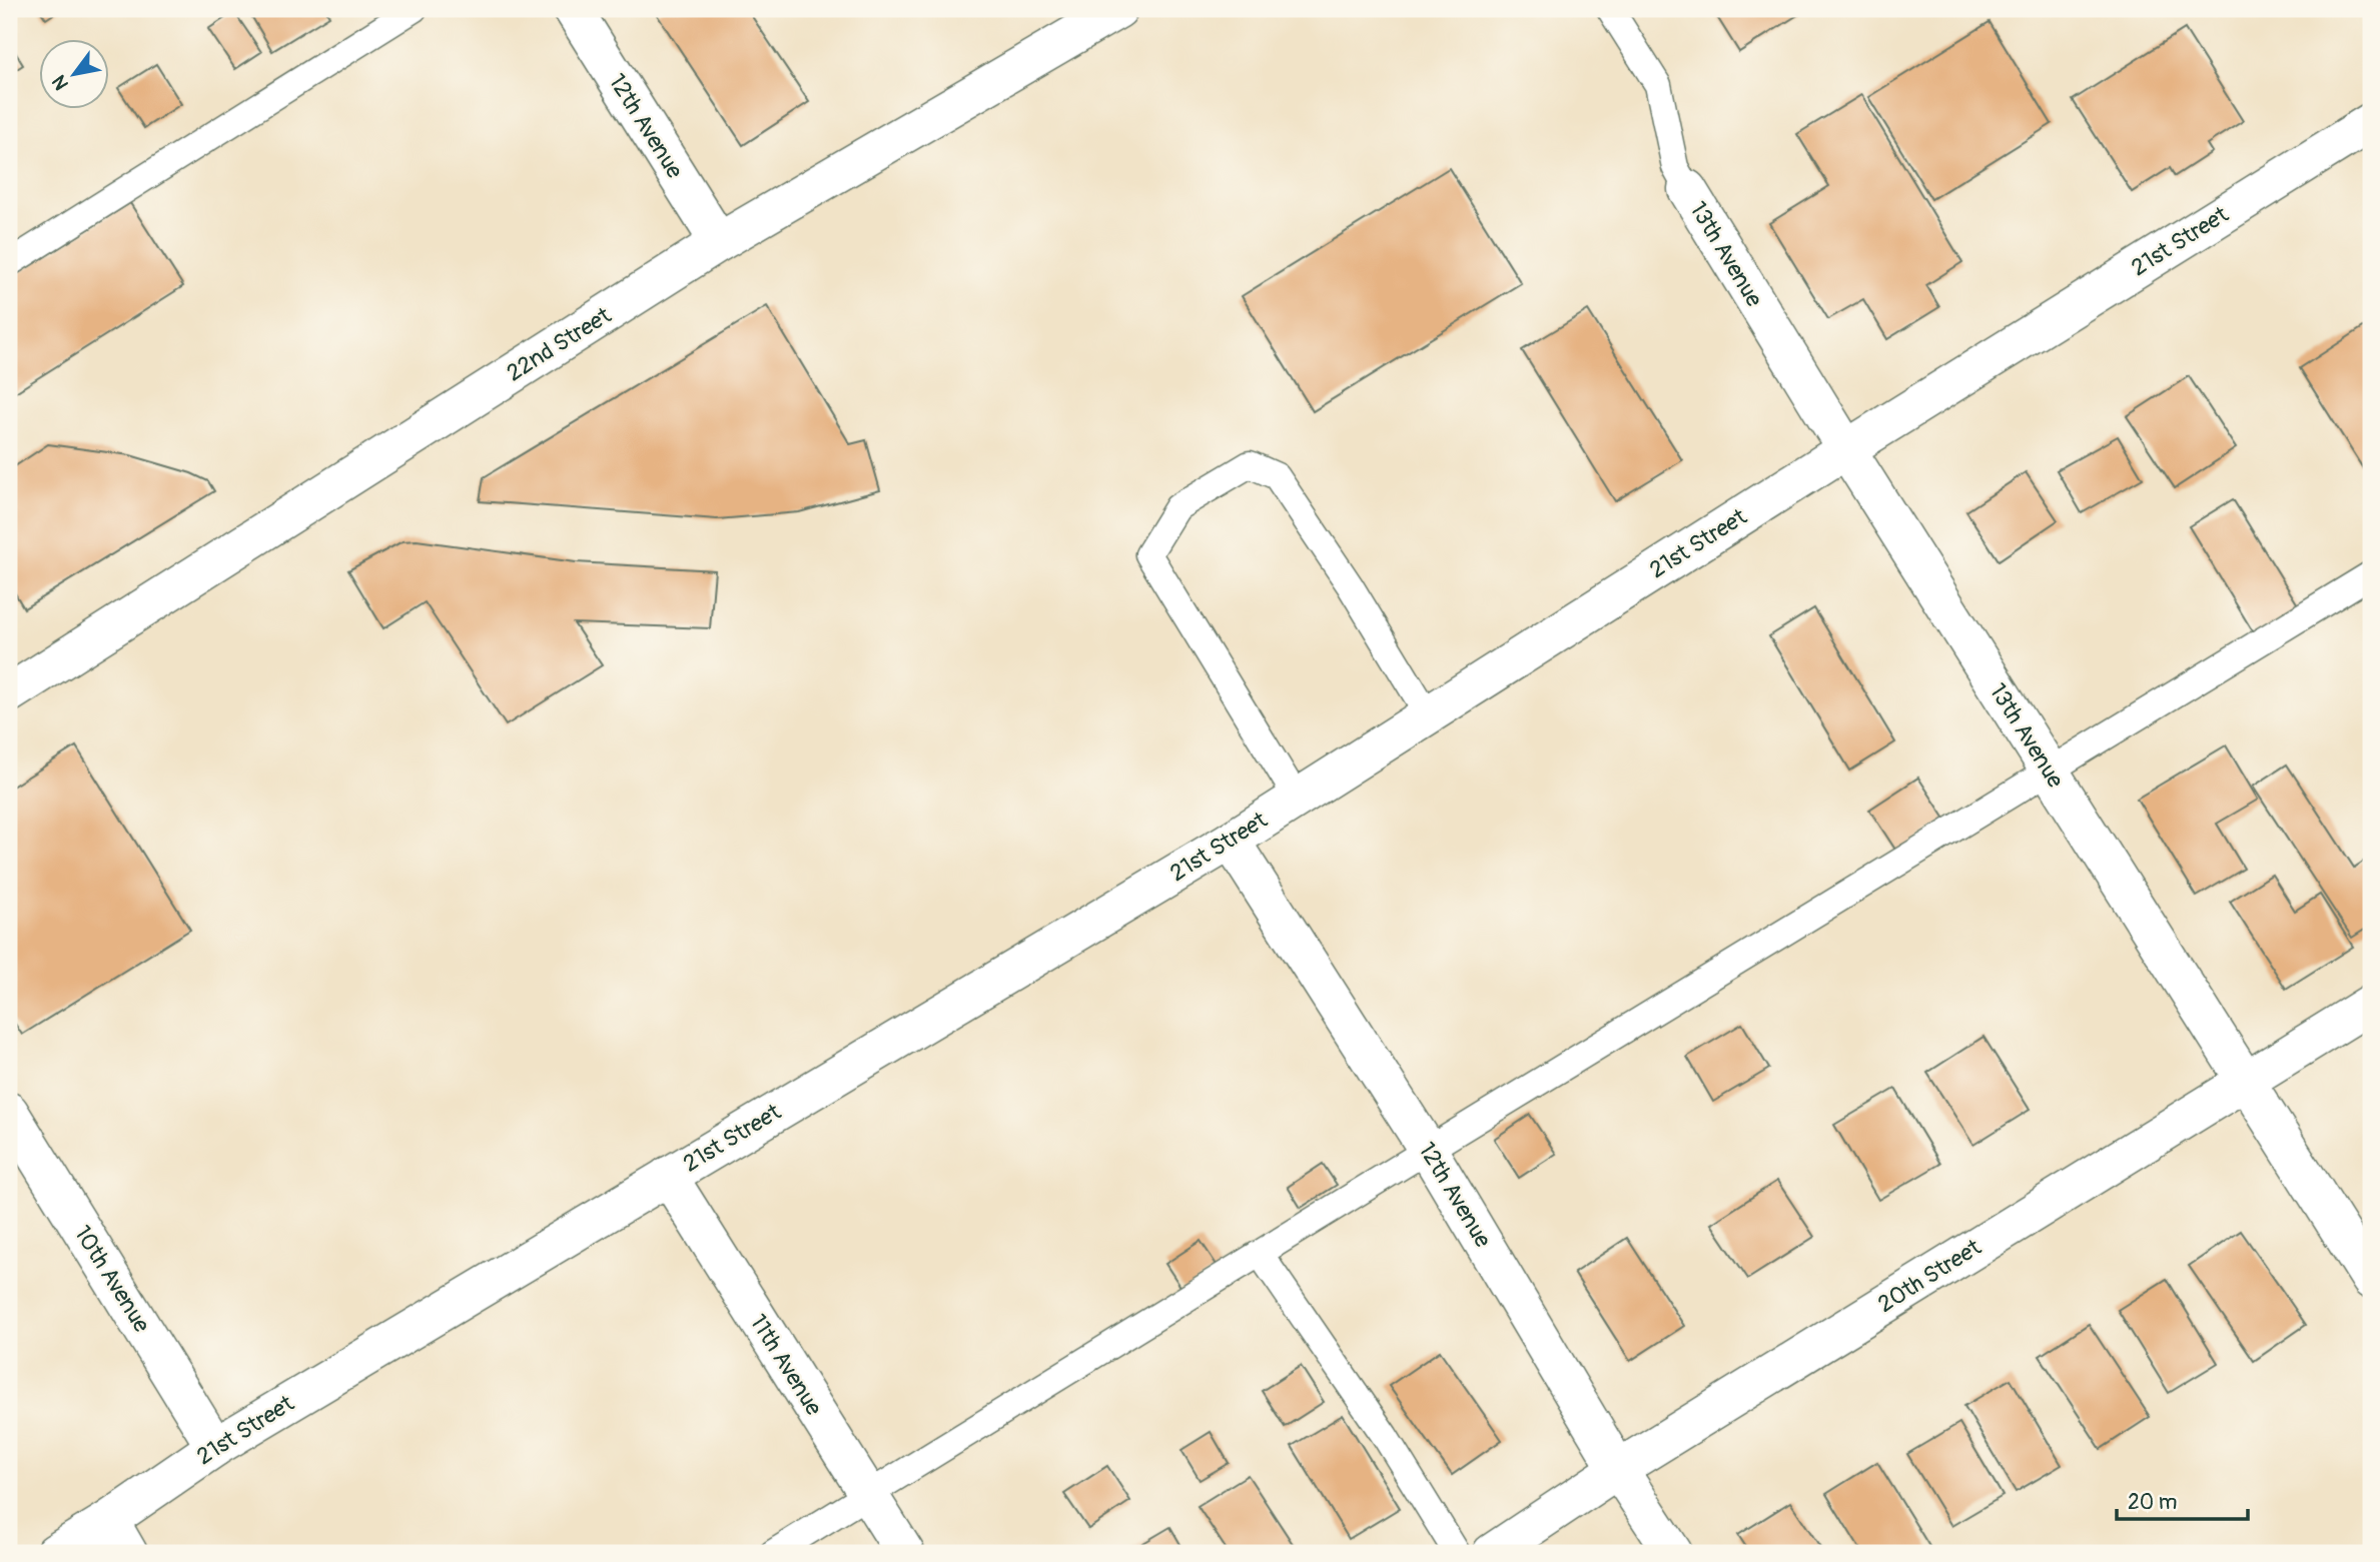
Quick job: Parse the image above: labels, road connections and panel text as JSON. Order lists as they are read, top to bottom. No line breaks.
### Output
{"streets":{"street":["12th Avenue","21st Street","13th Avenue","22nd Street","20th Street","10th Avenue","11th Avenue"]},"crossings":[["12th Avenue","21st Street"],["12th Avenue","22nd Street"],["12th Avenue","20th Street"],["21st Street","13th Avenue"],["21st Street","10th Avenue"],["21st Street","11th Avenue"],["13th Avenue","20th Street"]],"scale_bar":"20 m","north":"bottom left"}
